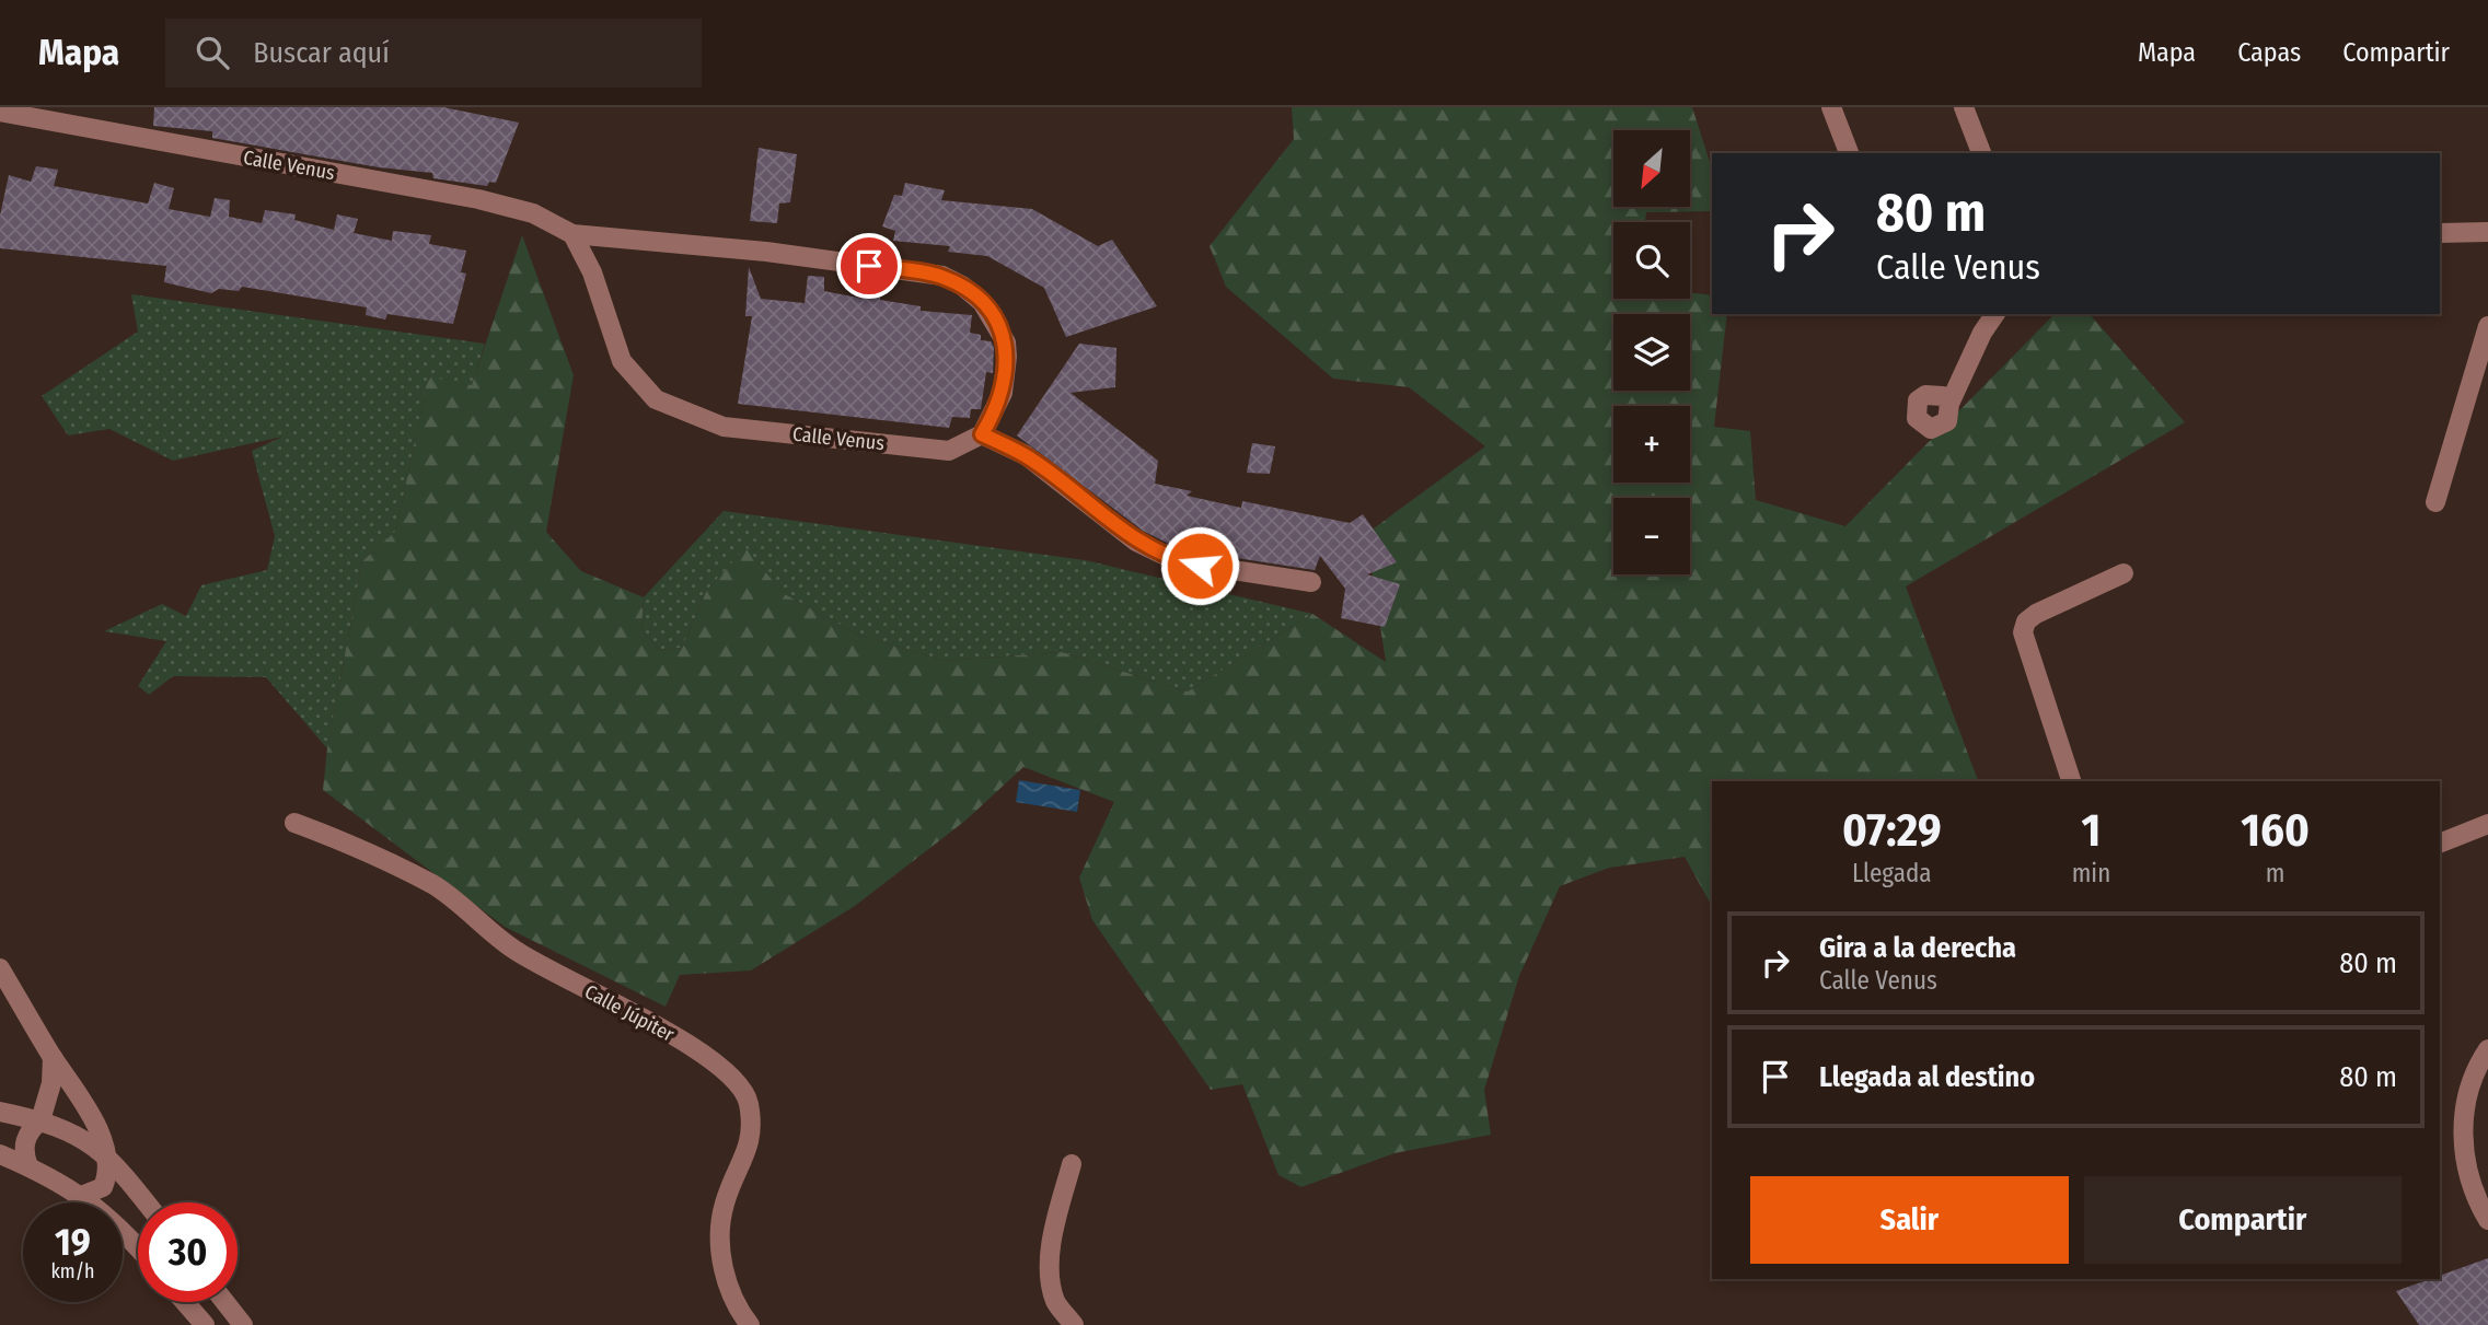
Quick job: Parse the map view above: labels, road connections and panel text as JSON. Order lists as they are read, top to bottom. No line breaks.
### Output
{"streets":{"street":["Calle Venus","Calle Júpiter"]},"north":"bottom left","page":{"header":"Mapa","search":"Buscar aquí","nav":["Mapa","Capas","Compartir"],"map_buttons":["+","−"],"turn":["80 m","Calle Venus"],"eta":["07:29","Llegada","1","min","160","m"],"list":[{"name":"Gira a la derecha","note":"Calle Venus","value":"80 m"},{"name":"Llegada al destino","value":"80 m"}],"buttons":["Salir","Compartir"],"speed":"19 km/h","limit":"30"}}
